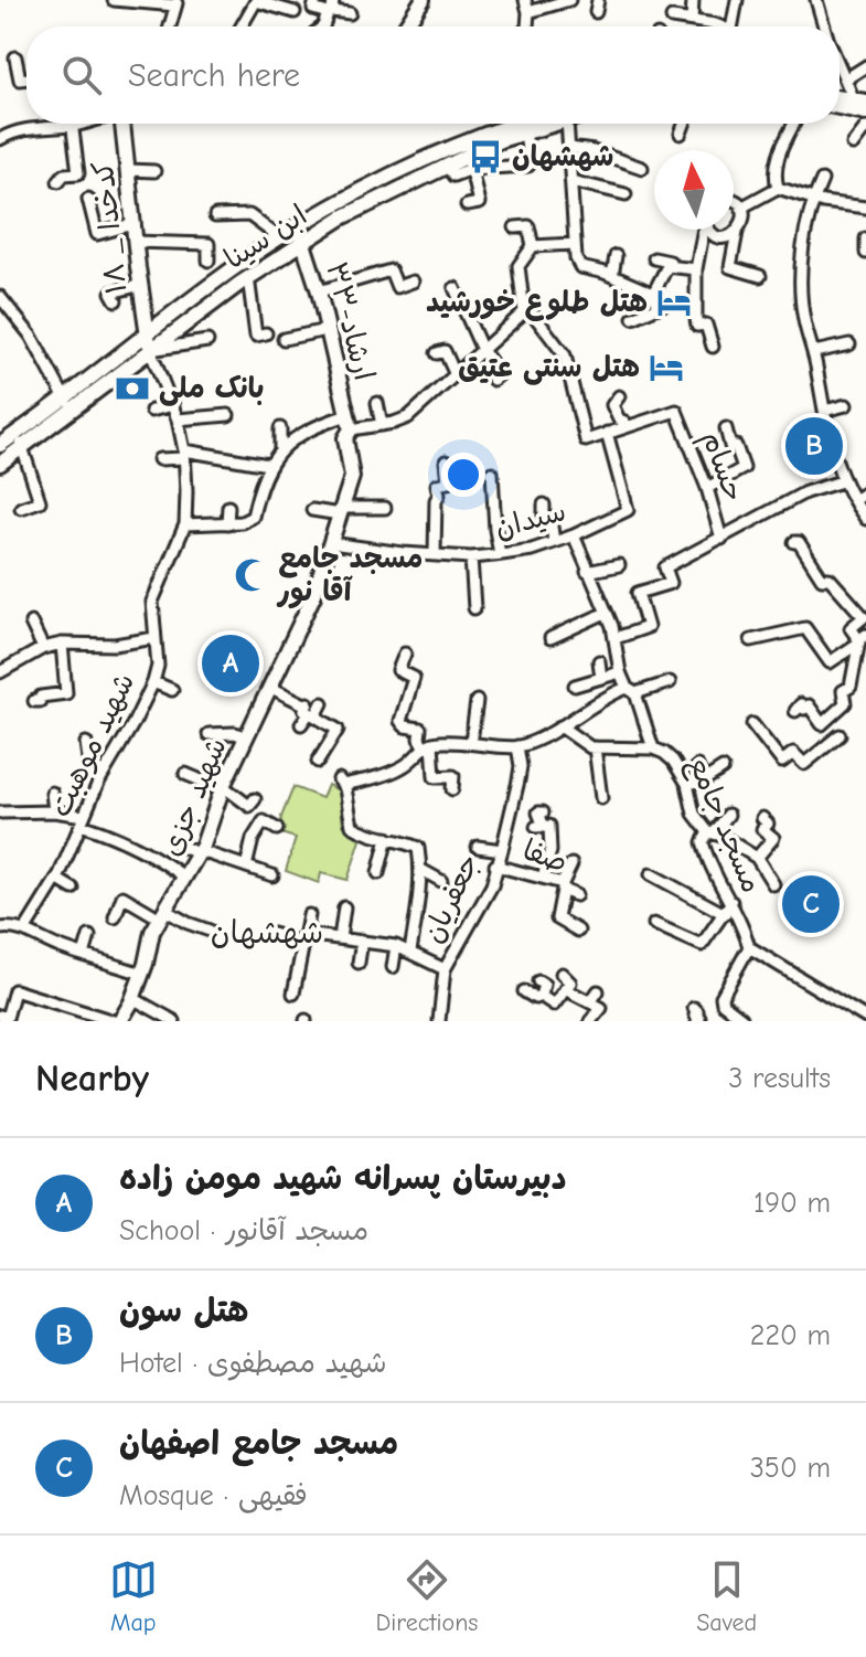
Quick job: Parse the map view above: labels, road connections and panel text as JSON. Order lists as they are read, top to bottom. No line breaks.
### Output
{"streets":{"main road":["۱۸ _ کدخدا","ابن سینا","۳۳-ارشاد","شهید جزی"],"street":["حسام","سیدان","شهید موهبت","مسجد جامع","صفا","جعفریان"]},"crossings":[["۱۸ _ کدخدا","ابن سینا"],["ابن سینا","۳۳-ارشاد"],["۳۳-ارشاد","سیدان"],["۳۳-ارشاد","شهید جزی"],["سیدان","شهید جزی"],["صفا","جعفریان"]],"districts":["شهشهان"],"places":{"bus stop":["شهشهان"],"hotel":["هتل طلوع خورشید","هتل سنتی عتیق"],"bank":["بانک ملی"],"mosque":["مسجد جامع آقا نور"]},"north":"top","page":{"search":"Search here","pins":["B","A","C"],"heading":["Nearby","3 results"],"list":[{"mark":"A","name":"دبیرستان پسرانه شهید مومن زاده","note":"School · مسجد آقانور","value":"190 m"},{"mark":"B","name":"هتل سون","note":"Hotel · شهید مصطفوی","value":"220 m"},{"mark":"C","name":"مسجد جامع اصفهان","note":"Mosque · فقیهی","value":"350 m"}],"nav":["Map","Directions","Saved"]}}
